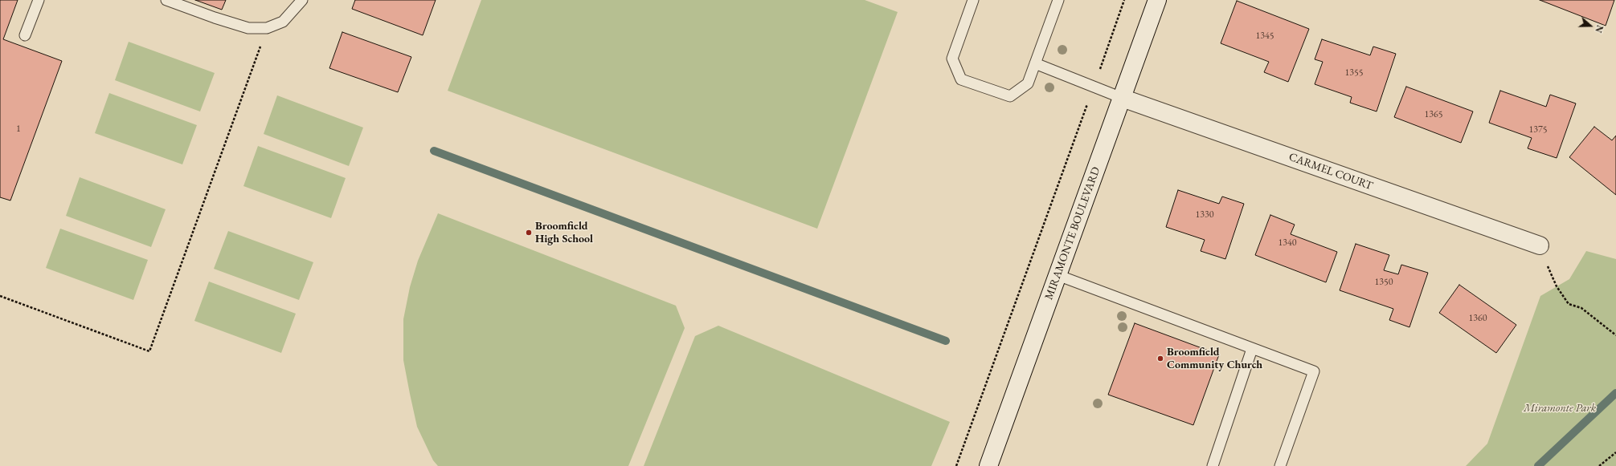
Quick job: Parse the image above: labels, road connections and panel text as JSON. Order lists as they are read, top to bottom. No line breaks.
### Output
{"streets":{"street":["CARMEL COURT","MIRAMONTE BOULEVARD"]},"crossings":[["CARMEL COURT","MIRAMONTE BOULEVARD"]],"parks":["Miramonte Park"],"places":["Broomfield High School","Broomfield Community Church"],"house_numbers":["1345","1355","1365","1","1375","1330","1340","1350","1360"],"north":"right"}
